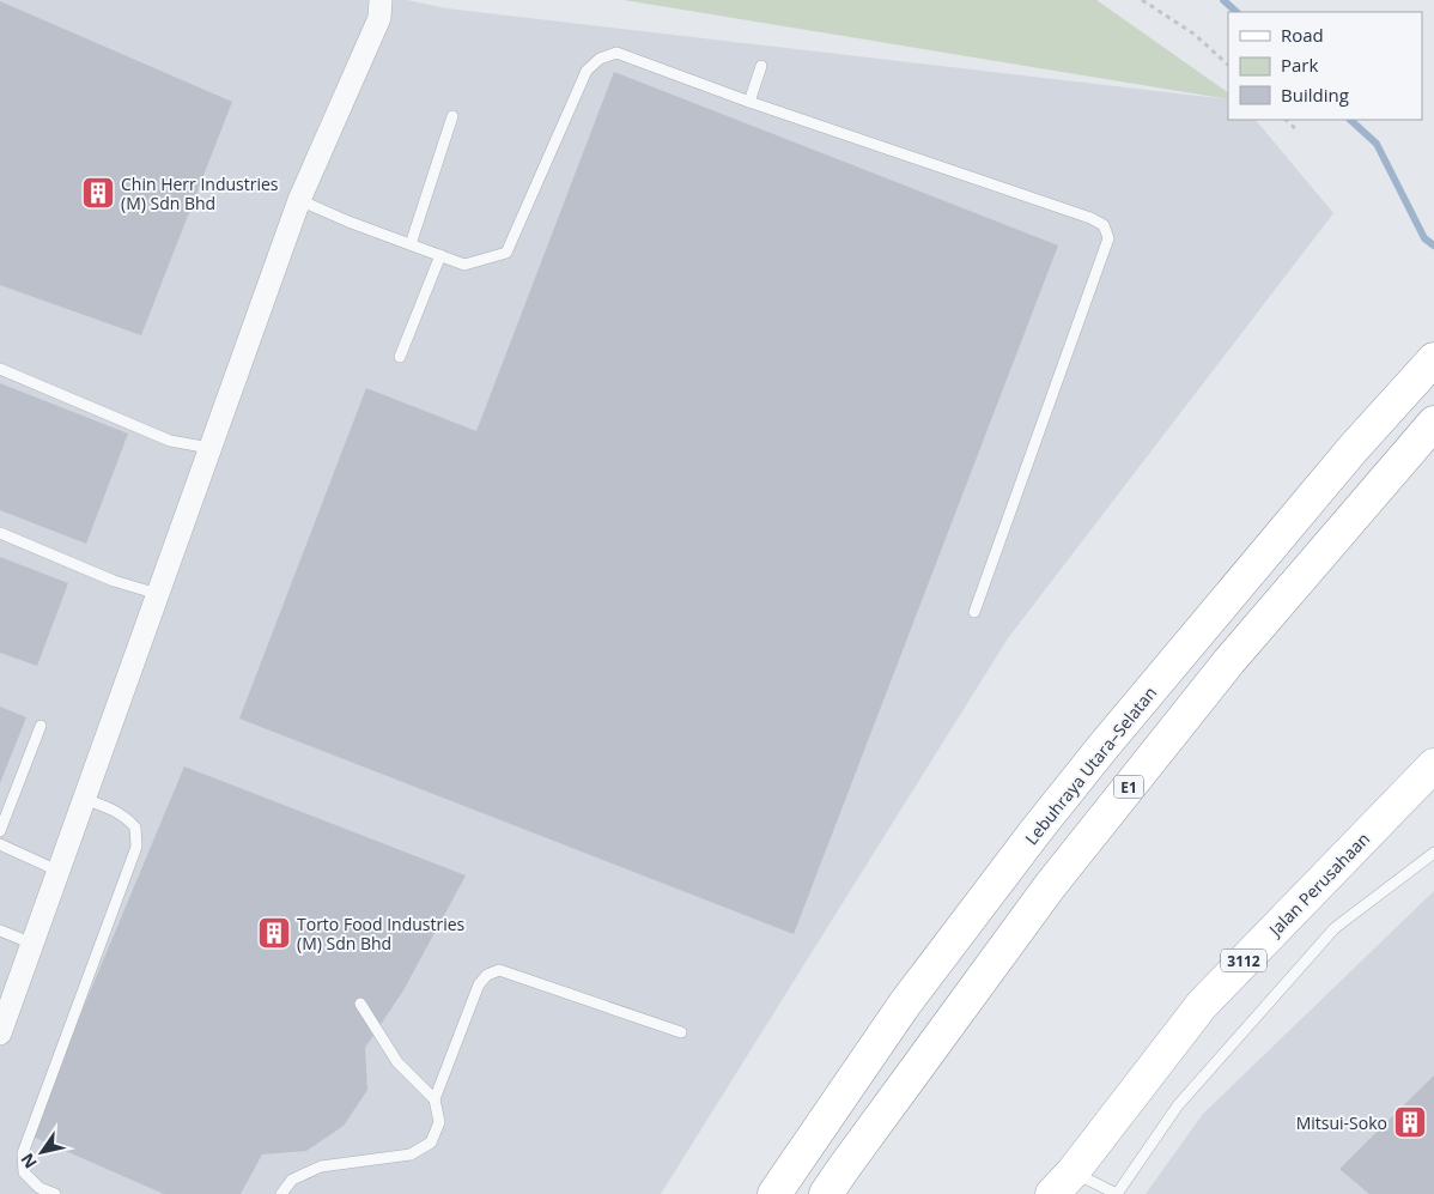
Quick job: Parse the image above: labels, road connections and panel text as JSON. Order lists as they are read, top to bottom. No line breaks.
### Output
{"streets":{"main road":["Lebuhraya Utara–Selatan","E1","Jalan Perusahaan","3112"]},"places":{"building":["Chin Herr Industries (M) Sdn Bhd","Torto Food Industries (M) Sdn Bhd","Mitsui-Soko"]},"legend":["Road","Park","Building"],"north":"bottom left"}
